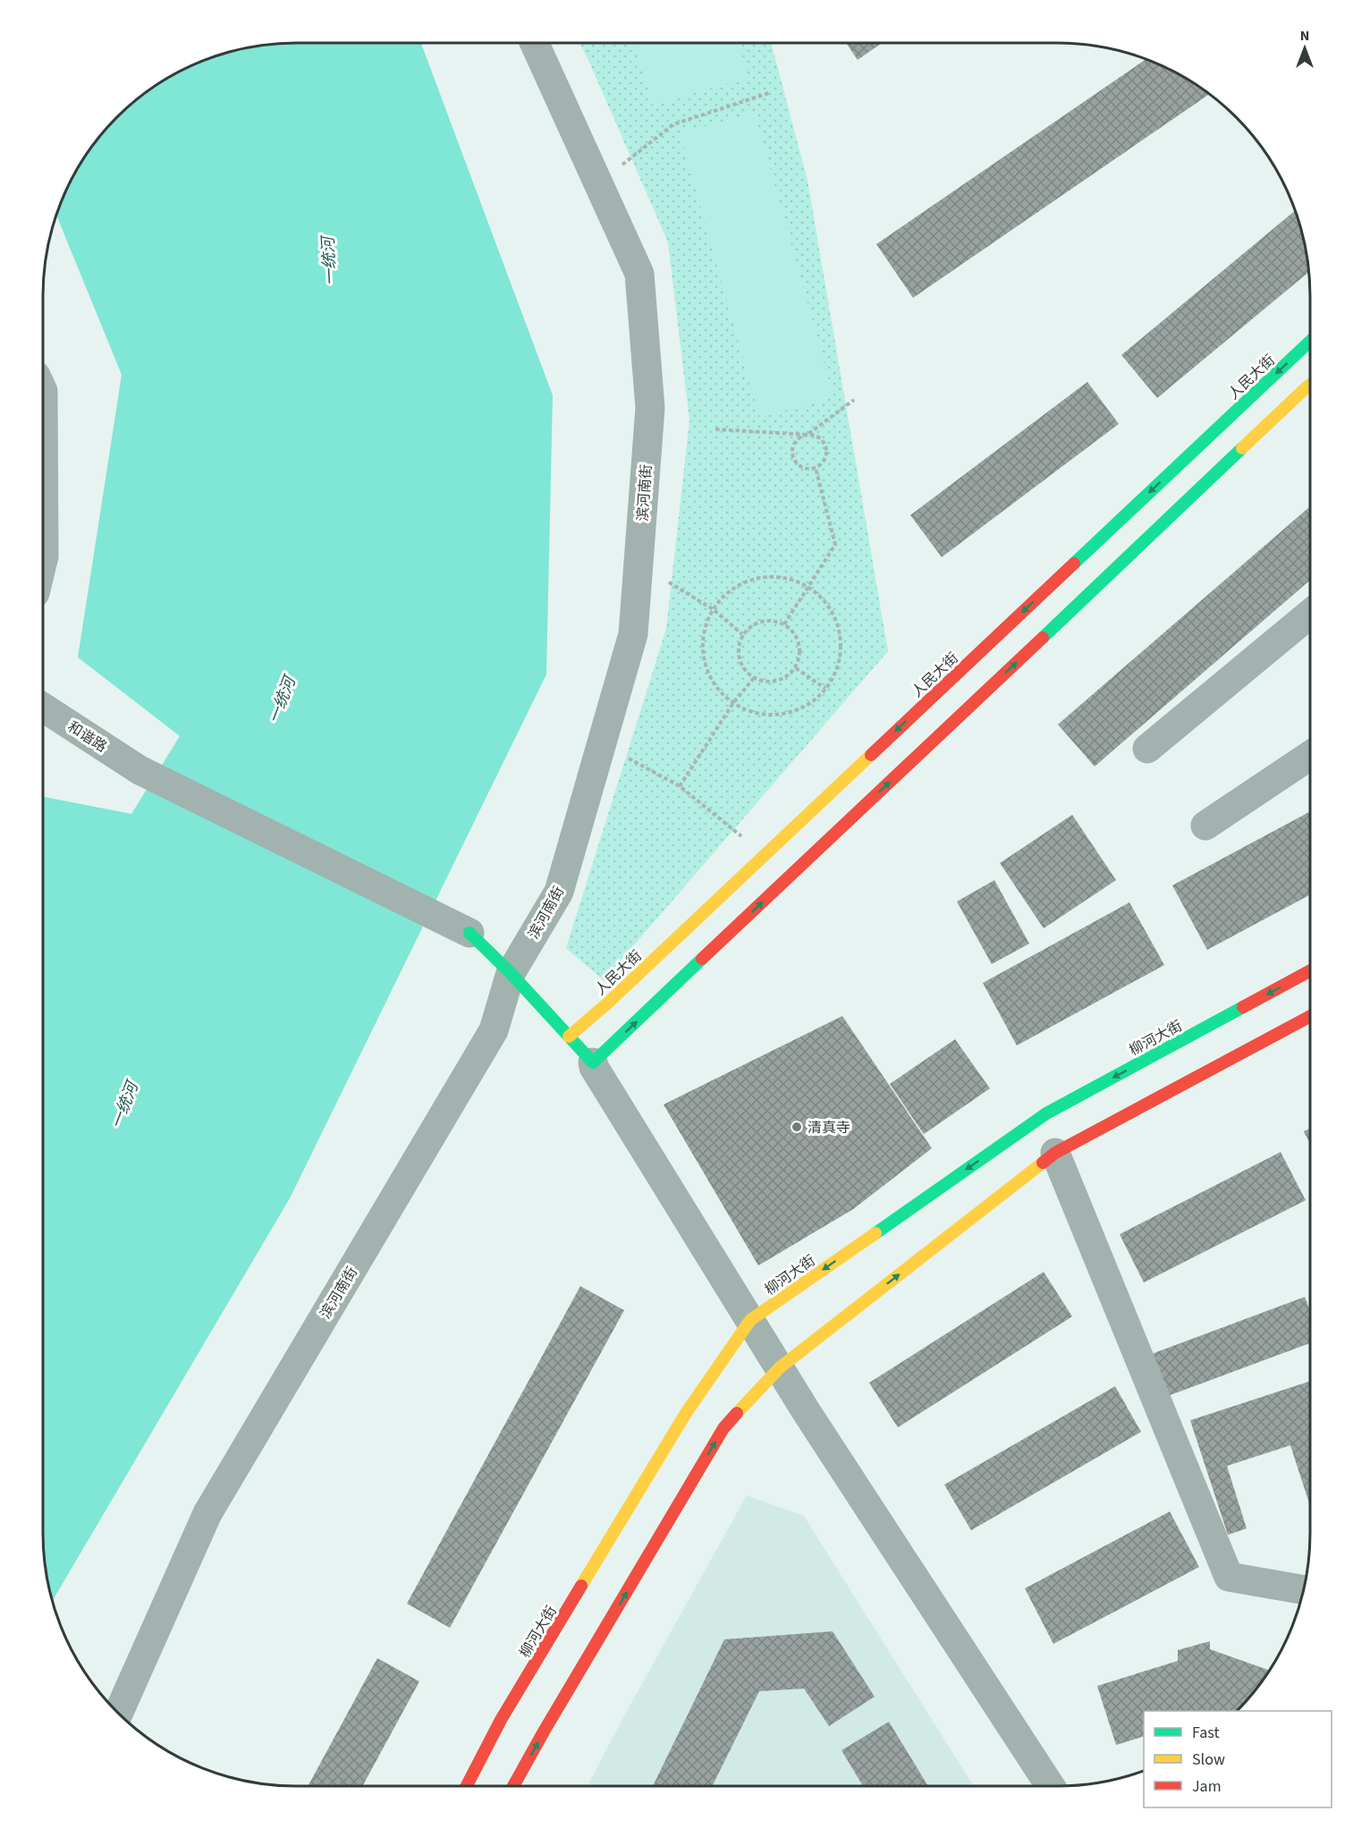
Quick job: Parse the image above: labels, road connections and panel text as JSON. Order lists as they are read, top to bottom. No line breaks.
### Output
{"streets":{"main road":["人民大街","柳河大街"],"street":["滨河南街","和谐路"]},"water":["一统河"],"places":["清真寺"],"legend":["Fast","Slow","Jam"],"north":"top"}
